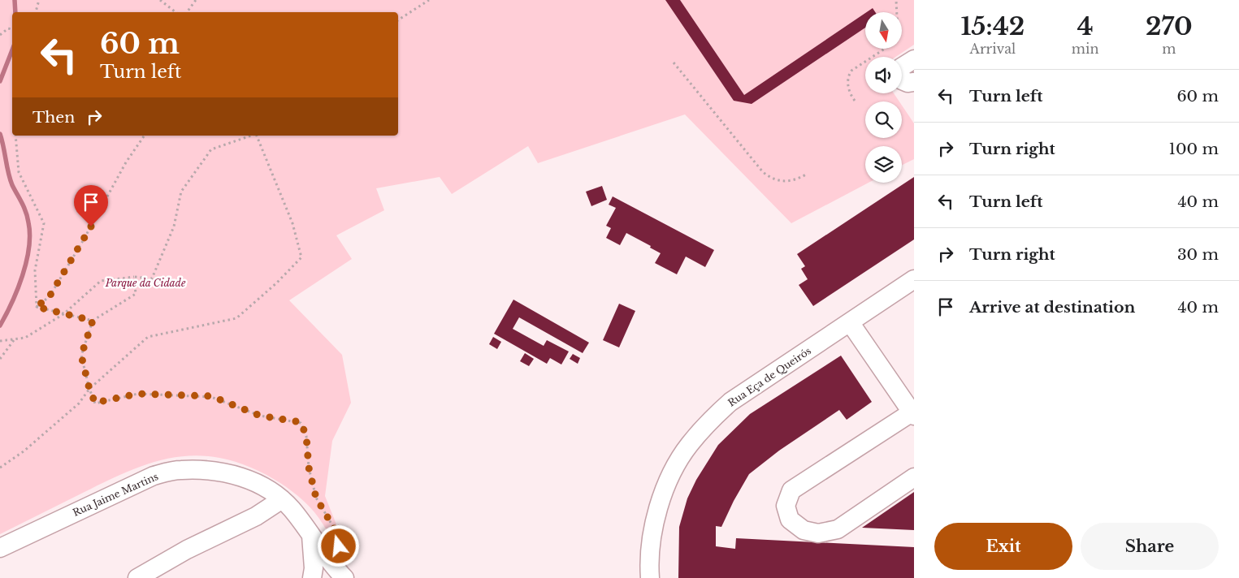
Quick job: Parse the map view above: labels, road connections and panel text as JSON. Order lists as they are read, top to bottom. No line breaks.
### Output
{"streets":{"street":["Rua Eça de Queirós","Rua Jaime Martins"]},"parks":["Parque da Cidade"],"north":"bottom","page":{"eta":["15:42","Arrival","4","min","270","m"],"turn":["60 m","Turn left"],"list":[{"name":"Turn left","value":"60 m"},{"name":"Turn right","value":"100 m"},{"name":"Turn left","value":"40 m"},{"name":"Turn right","value":"30 m"},{"name":"Arrive at destination","value":"40 m"}],"then":"Then","buttons":["Exit","Share"]}}
